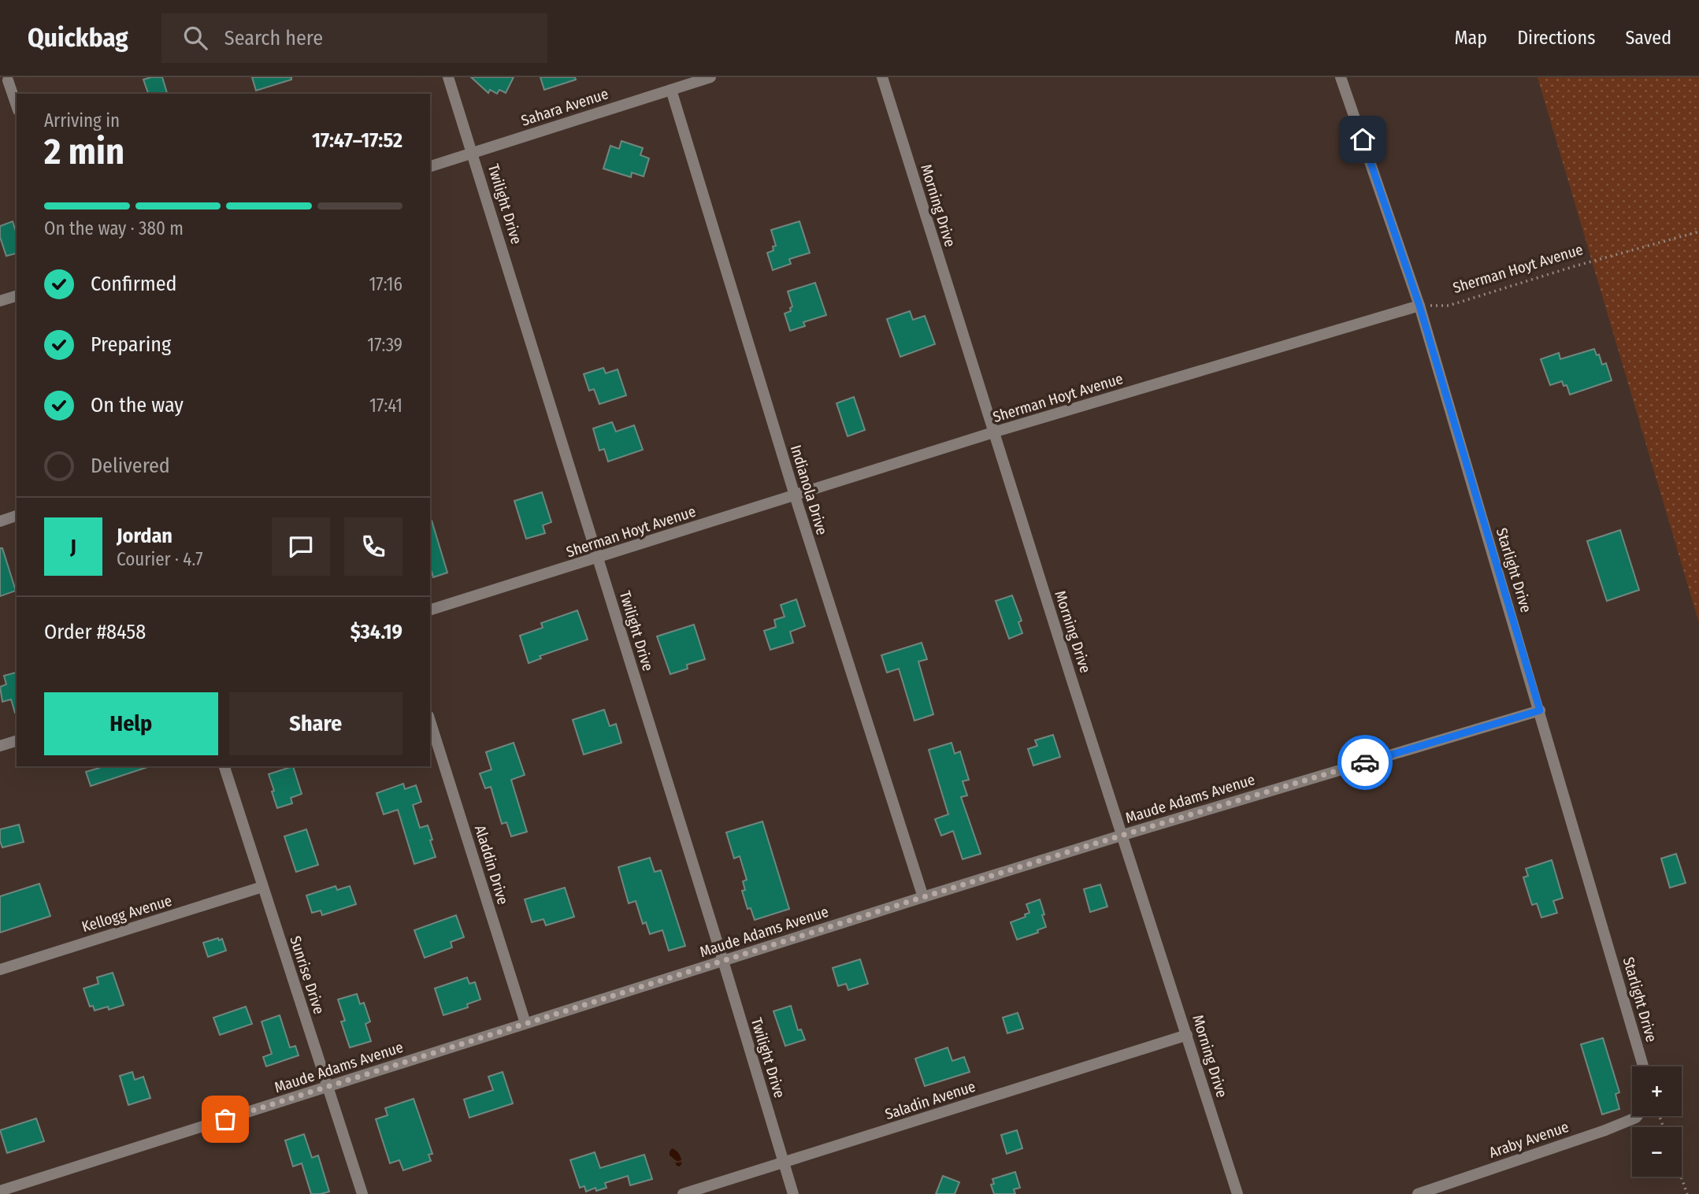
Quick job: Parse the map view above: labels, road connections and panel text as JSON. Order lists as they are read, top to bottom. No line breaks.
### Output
{"streets":{"street":["Sahara Avenue","Twilight Drive","Morning Drive","Sherman Hoyt Avenue","Indianola Drive","Starlight Drive","Maude Adams Avenue","Aladdin Drive","Kellogg Avenue","Sunrise Drive","Saladin Avenue","Araby Avenue"]},"crossings":[["Sahara Avenue","Twilight Drive"],["Sahara Avenue","Indianola Drive"],["Twilight Drive","Sherman Hoyt Avenue"],["Twilight Drive","Maude Adams Avenue"],["Twilight Drive","Saladin Avenue"],["Morning Drive","Sherman Hoyt Avenue"],["Morning Drive","Maude Adams Avenue"],["Morning Drive","Saladin Avenue"],["Sherman Hoyt Avenue","Indianola Drive"],["Sherman Hoyt Avenue","Starlight Drive"],["Indianola Drive","Maude Adams Avenue"],["Starlight Drive","Maude Adams Avenue"],["Maude Adams Avenue","Aladdin Drive"],["Maude Adams Avenue","Sunrise Drive"],["Kellogg Avenue","Sunrise Drive"]],"page":{"header":"Quickbag","search":"Search here","nav":["Map","Directions","Saved"],"heading":["2 min","Arriving in","17:47–17:52"],"panel":["Jordan","Courier · 4.7","Order #8458","$34.19"],"bar":"On the way · 380 m","list":[["Confirmed","17:16"],["Preparing","17:39"],["On the way","17:41"],"Delivered"],"round":"J","buttons":["Help","Share"],"map_buttons":["+","−"]}}
